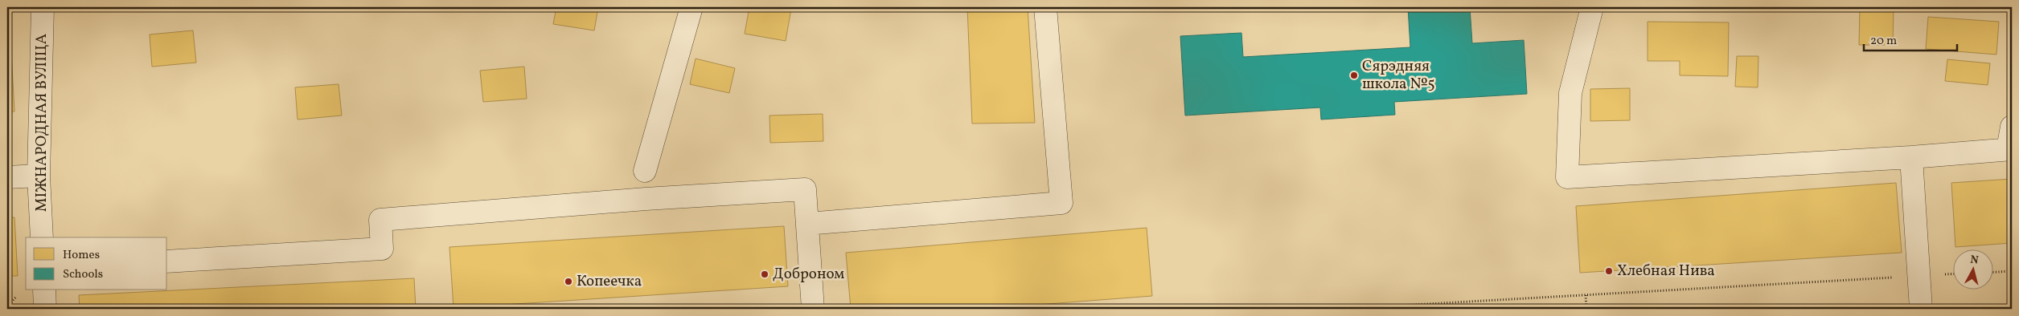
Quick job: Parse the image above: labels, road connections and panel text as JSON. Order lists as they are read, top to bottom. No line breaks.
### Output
{"streets":{"street":["МІЖНАРОДНАЯ ВУЛІЦА"]},"places":["Сярэдняя школа №5","Хлебная Нива","Доброном","Копеечка"],"legend":["Homes","Schools"],"scale_bar":"20 m","north":"top"}
